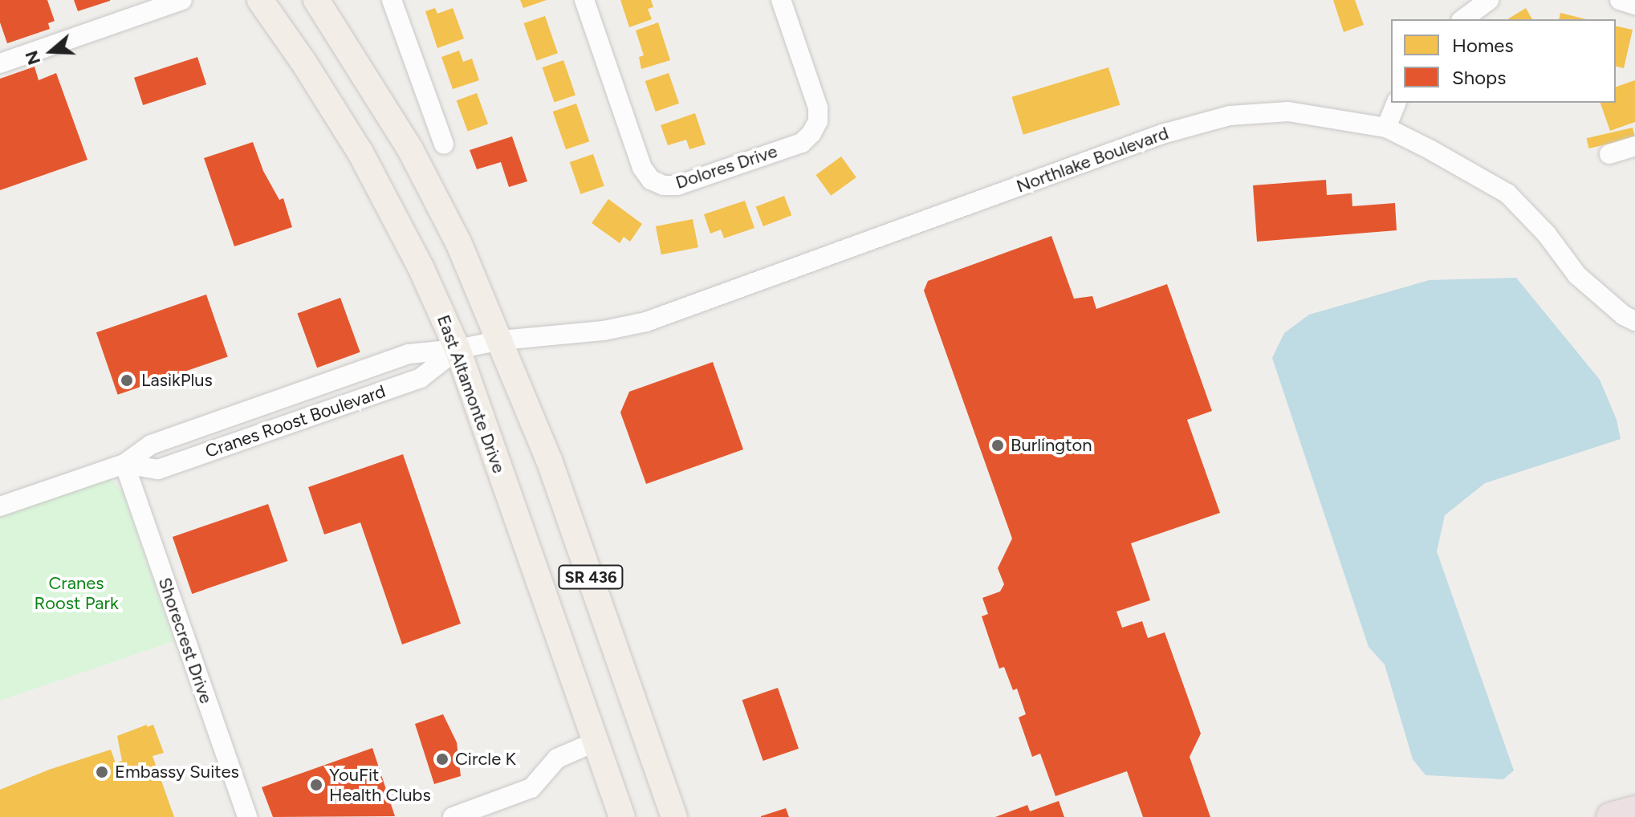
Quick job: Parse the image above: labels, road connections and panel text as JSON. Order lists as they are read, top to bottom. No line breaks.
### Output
{"streets":{"main road":["East Altamonte Drive","SR 436"],"street":["Northlake Boulevard","Dolores Drive","Cranes Roost Boulevard","Shorecrest Drive"]},"crossings":[["Northlake Boulevard","Cranes Roost Boulevard"],["Northlake Boulevard","SR 436"],["East Altamonte Drive","Cranes Roost Boulevard"],["Cranes Roost Boulevard","SR 436"],["Cranes Roost Boulevard","Shorecrest Drive"]],"parks":["Cranes Roost Park"],"places":["LasikPlus","Burlington","Circle K","Embassy Suites","YouFit Health Clubs"],"legend":["Homes","Shops"],"north":"left"}
